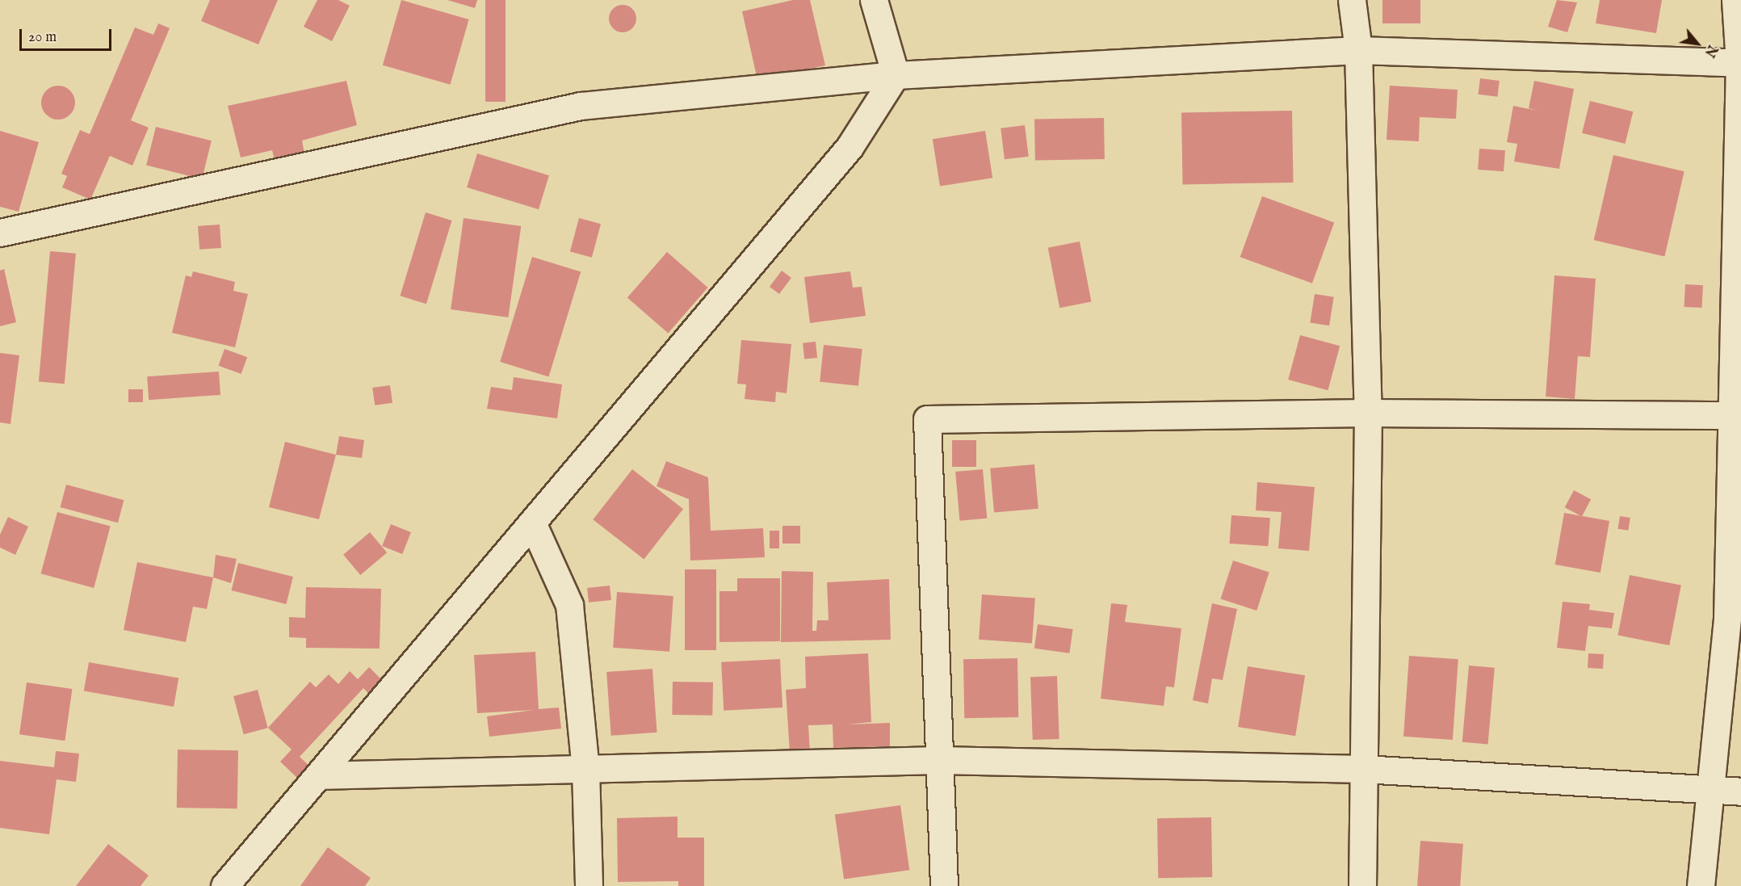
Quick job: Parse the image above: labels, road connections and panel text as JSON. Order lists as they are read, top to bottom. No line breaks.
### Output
{"scale_bar":"20 m","north":"bottom right"}
